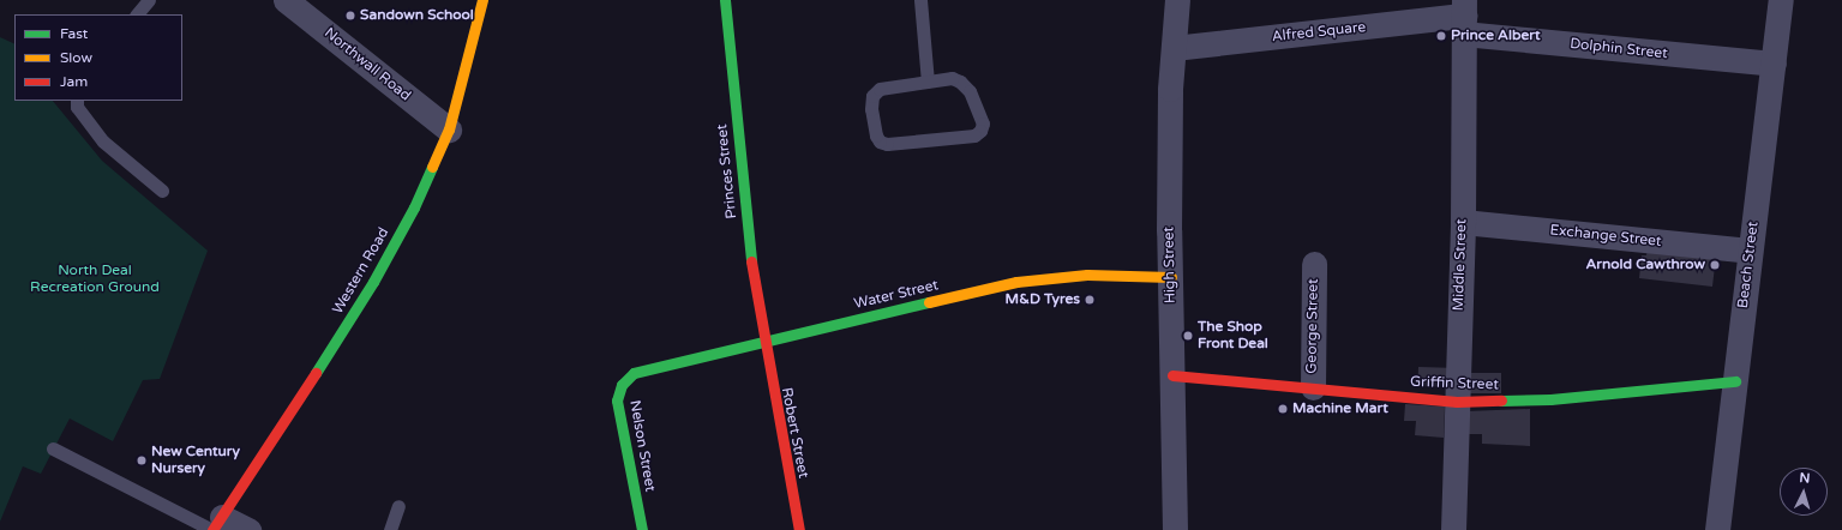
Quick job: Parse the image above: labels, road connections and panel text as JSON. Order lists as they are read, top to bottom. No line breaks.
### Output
{"streets":{"street":["Alfred Square","Dolphin Street","Northwall Road","Princes Street","Exchange Street","High Street","Middle Street","Beach Street","Western Road","Water Street","George Street","Griffin Street","Robert Street","Nelson Street"]},"crossings":[["Alfred Square","Dolphin Street"],["Alfred Square","High Street"],["Alfred Square","Middle Street"],["Dolphin Street","Middle Street"],["Dolphin Street","Beach Street"],["Northwall Road","Western Road"],["Princes Street","Water Street"],["Princes Street","Robert Street"],["Exchange Street","Middle Street"],["Exchange Street","Beach Street"],["High Street","Water Street"],["High Street","Griffin Street"],["Middle Street","Griffin Street"],["Beach Street","Griffin Street"],["Water Street","Robert Street"],["Water Street","Nelson Street"],["George Street","Griffin Street"]],"parks":["North Deal Recreation Ground"],"places":["Sandown School","Prince Albert","Arnold Cawthrow","M&D Tyres","The Shop Front Deal","Machine Mart","New Century Nursery"],"legend":["Fast","Slow","Jam"],"north":"top"}
